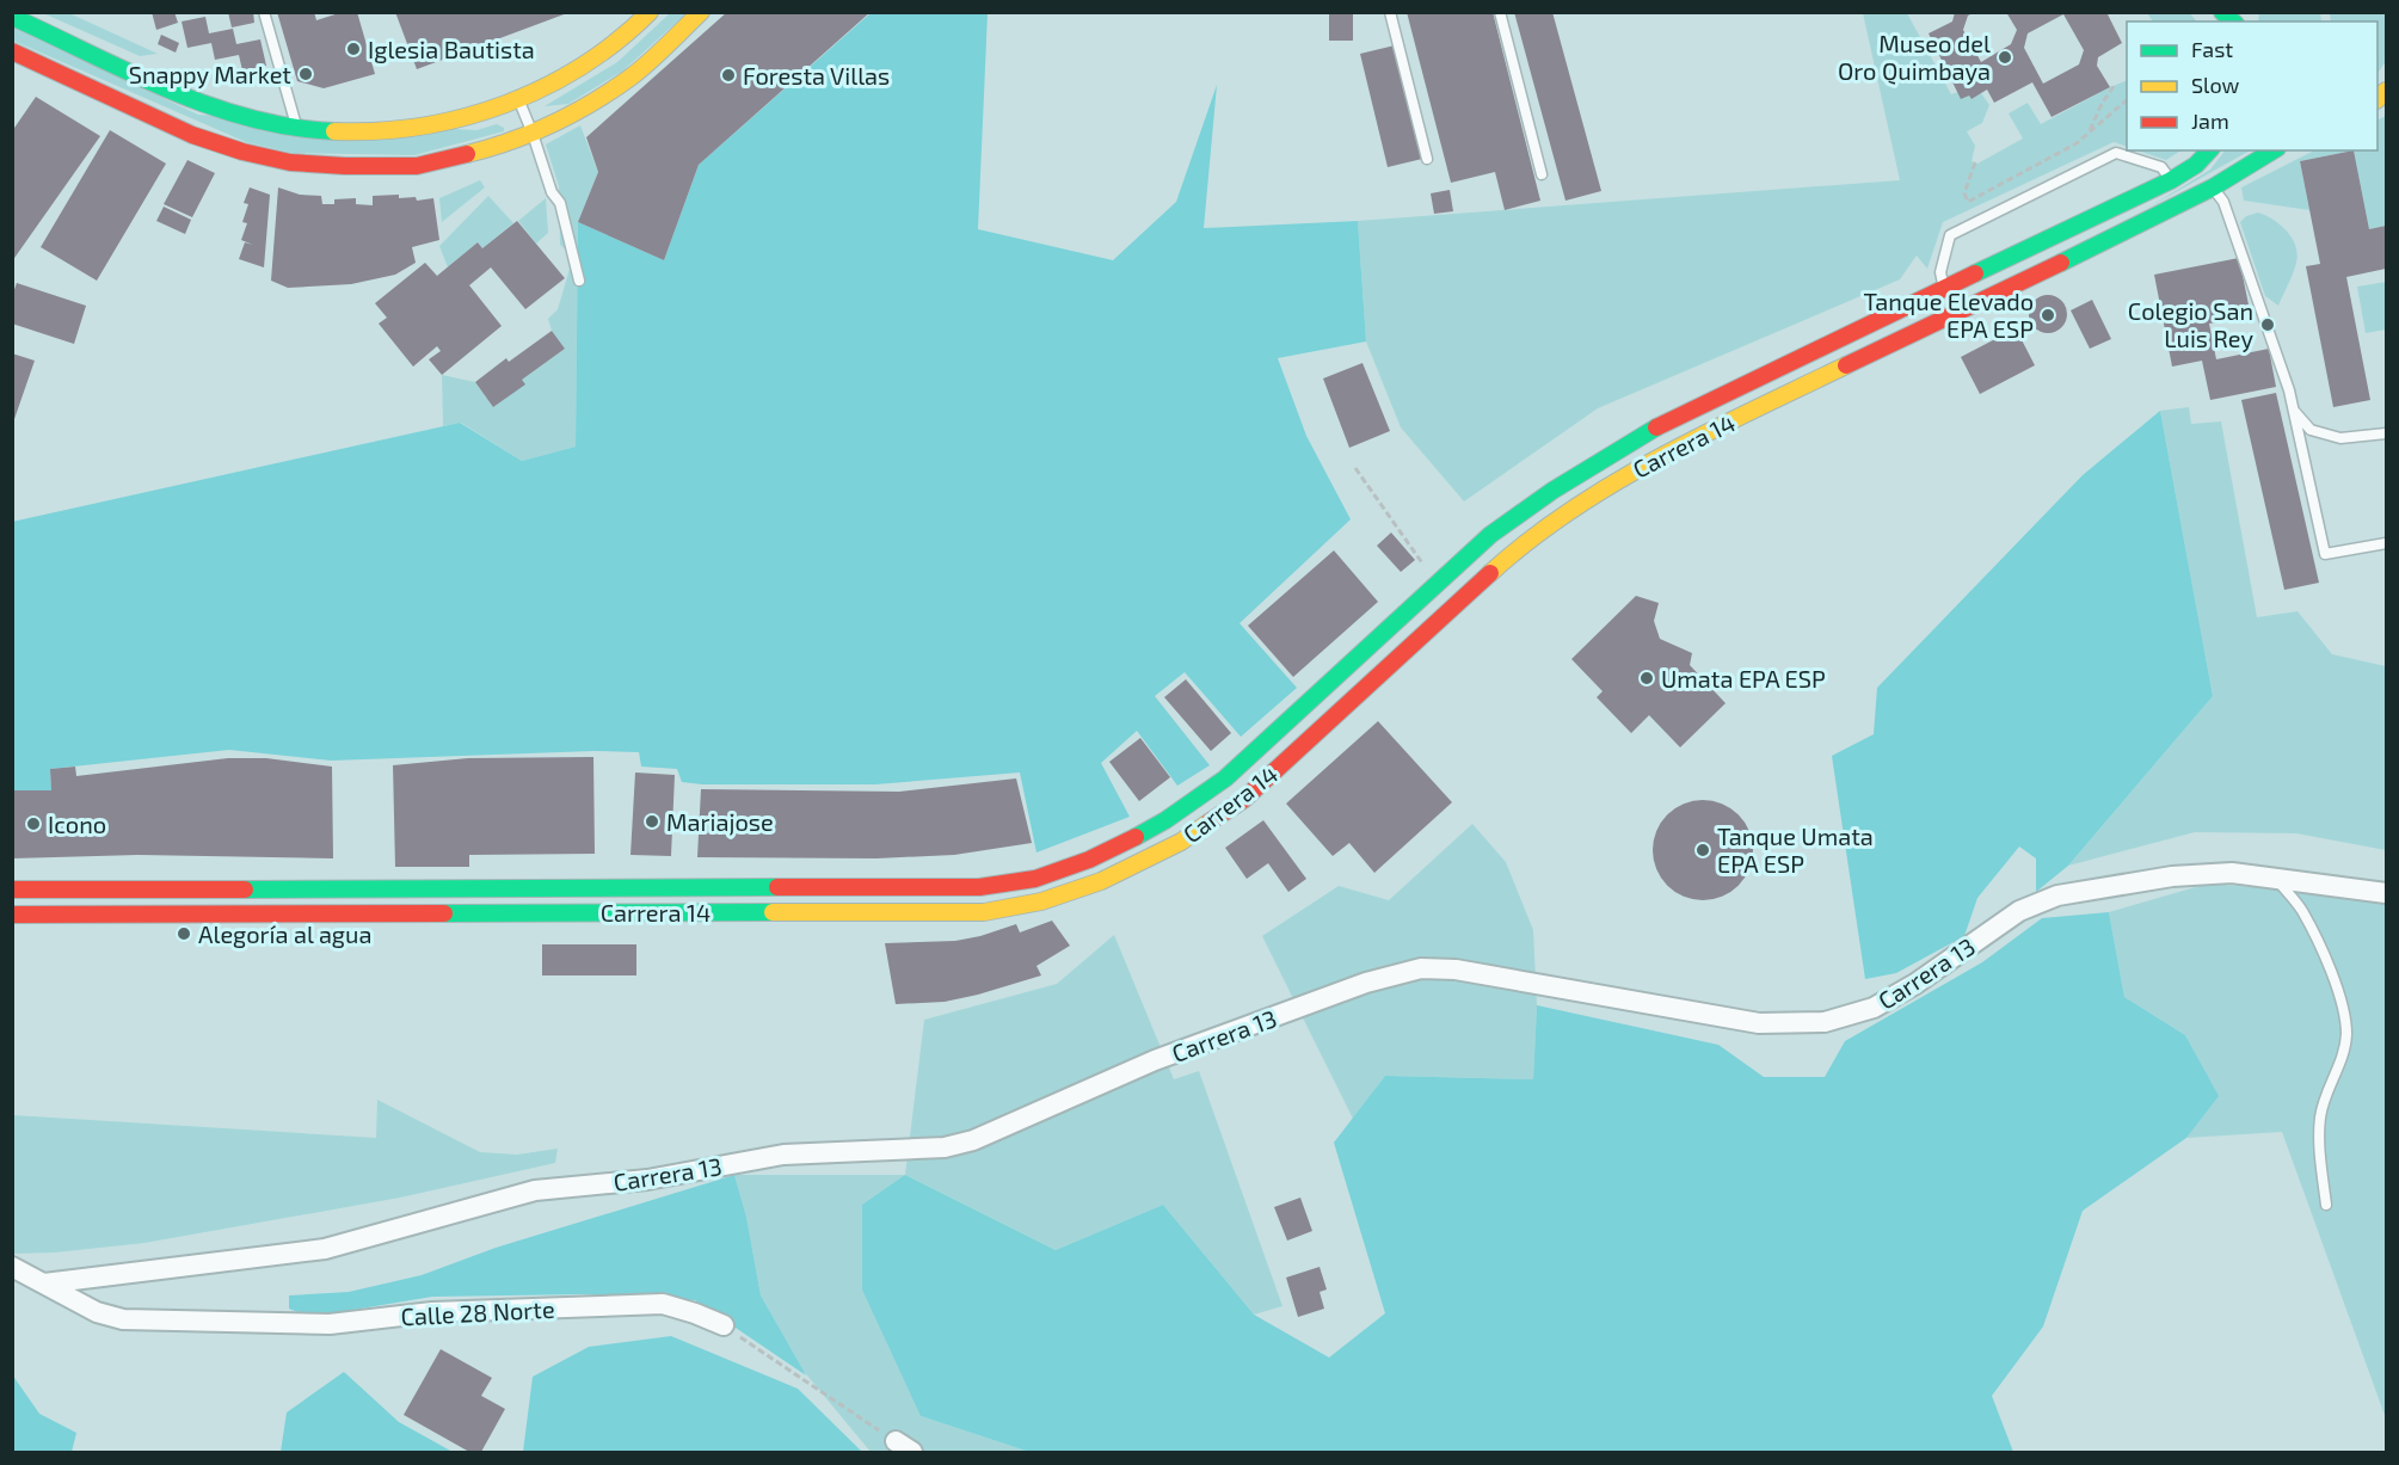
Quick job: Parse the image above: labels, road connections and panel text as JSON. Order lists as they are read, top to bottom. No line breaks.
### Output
{"streets":{"main road":["Carrera 14"],"street":["Carrera 13","Calle 28 Norte"]},"crossings":[["Carrera 13","Calle 28 Norte"]],"places":["Iglesia Bautista","Museo del Oro Quimbaya","Snappy Market","Foresta Villas","Tanque Elevado EPA ESP","Colegio San Luis Rey","Umata EPA ESP","Mariajose","Icono","Tanque Umata EPA ESP","Alegoría al agua"],"legend":["Fast","Slow","Jam"]}
